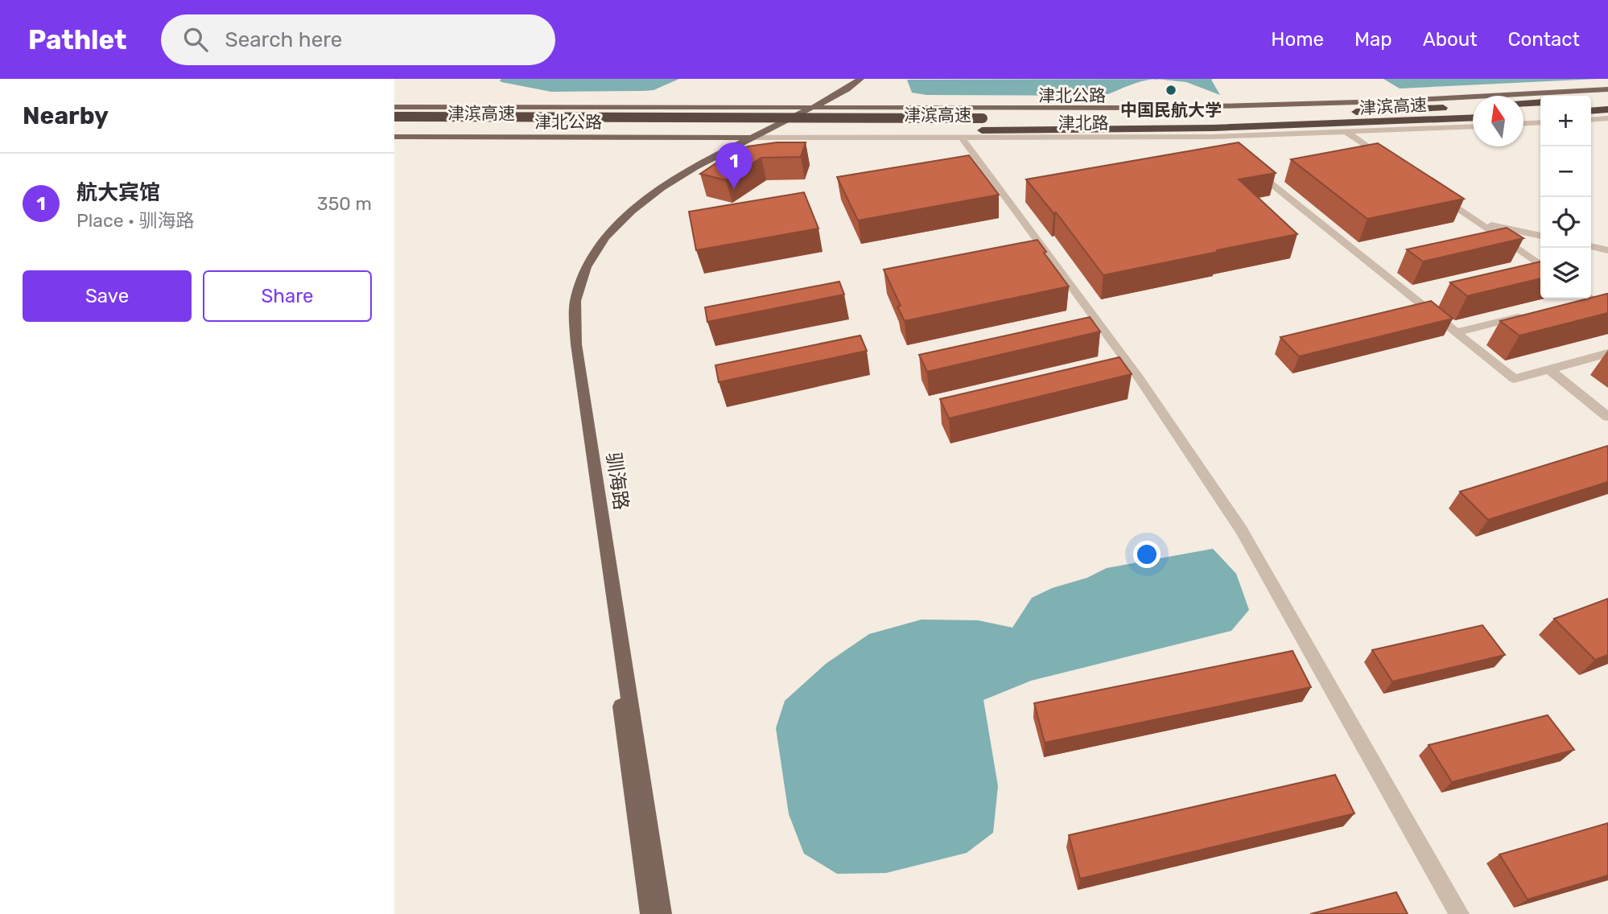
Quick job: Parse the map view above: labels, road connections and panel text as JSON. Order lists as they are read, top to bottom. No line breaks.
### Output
{"streets":{"highway":["津滨高速"],"main road":["津北公路","驯海路"],"street":["津北路"]},"crossings":[["津北公路","津北路"],["津北公路","驯海路"],["津北路","驯海路"]],"places":["中国民航大学"],"north":"top","page":{"header":"Pathlet","search":"Search here","nav":["Home","Map","About","Contact"],"heading":"Nearby","map_buttons":["+","−"],"pins":"1","list":[{"mark":"1","name":"航大宾馆","note":"Place · 驯海路","value":"350 m"}],"buttons":["Save","Share"]}}
